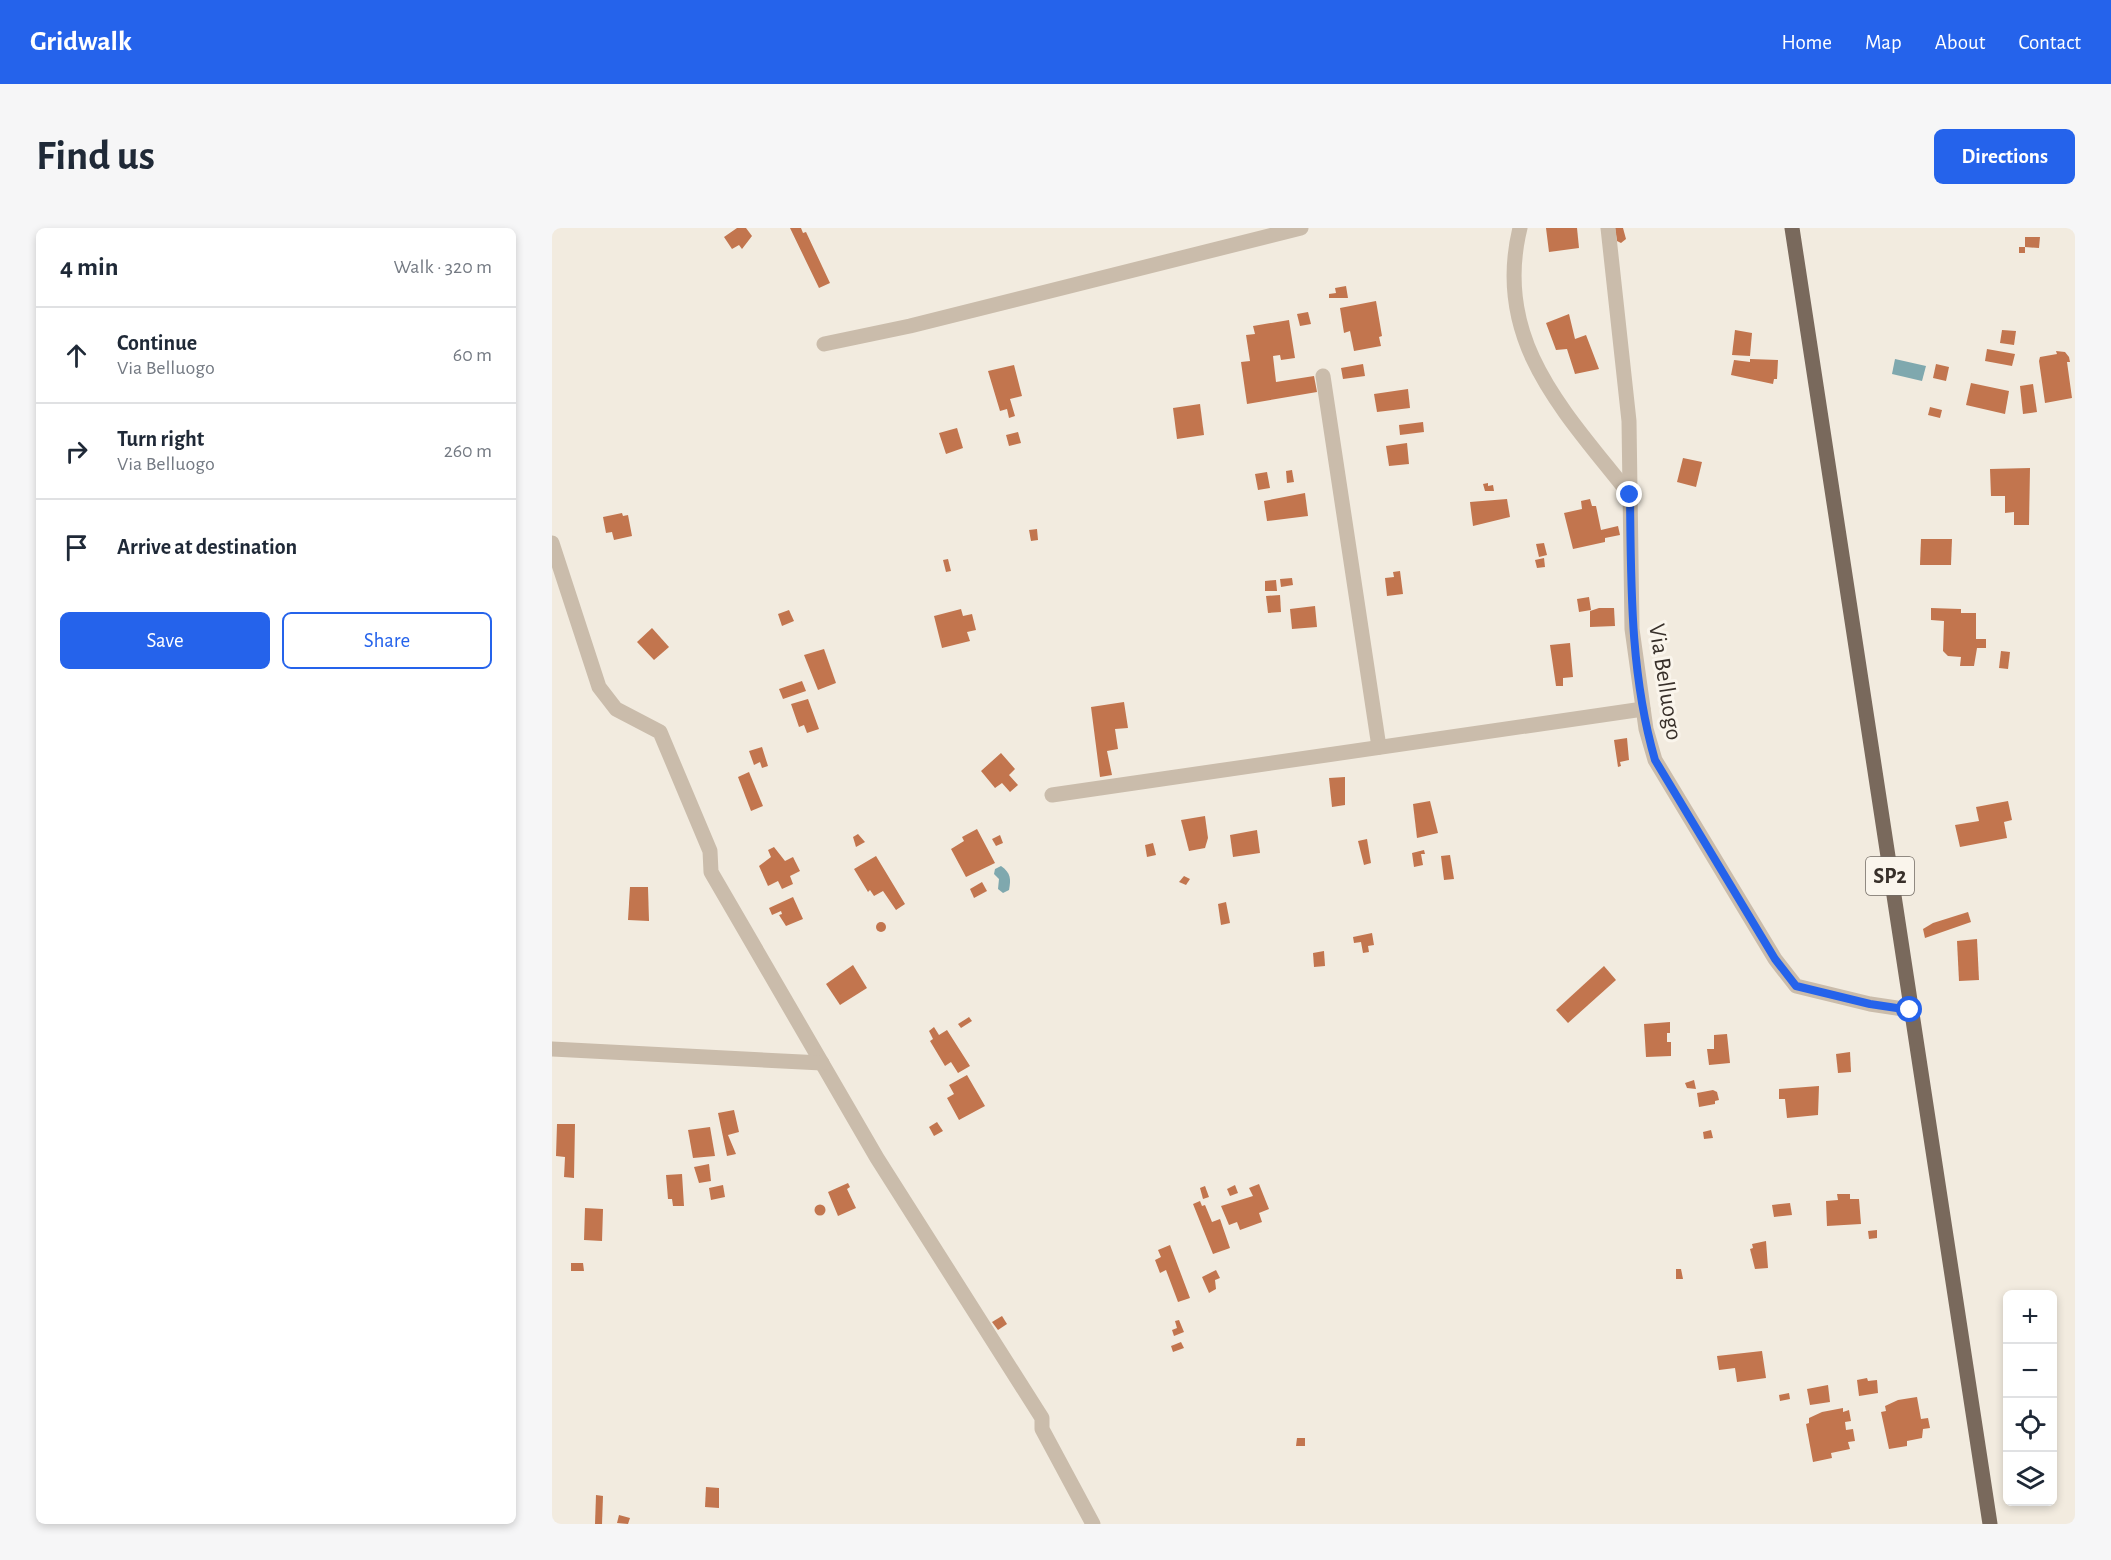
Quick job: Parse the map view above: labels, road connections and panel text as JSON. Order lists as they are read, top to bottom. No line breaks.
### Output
{"streets":{"main road":["SP2"],"street":["Via Belluogo"]},"crossings":[["Via Belluogo","SP2"]],"page":{"header":"Gridwalk","nav":["Home","Map","About","Contact"],"buttons":["Directions",["Save","Share"]],"title":"Find us","heading":["4 min","Walk · 320 m"],"list":[["Continue","Via Belluogo","60 m"],["Turn right","Via Belluogo","260 m"],"Arrive at destination"],"map_buttons":["+","−"]}}
